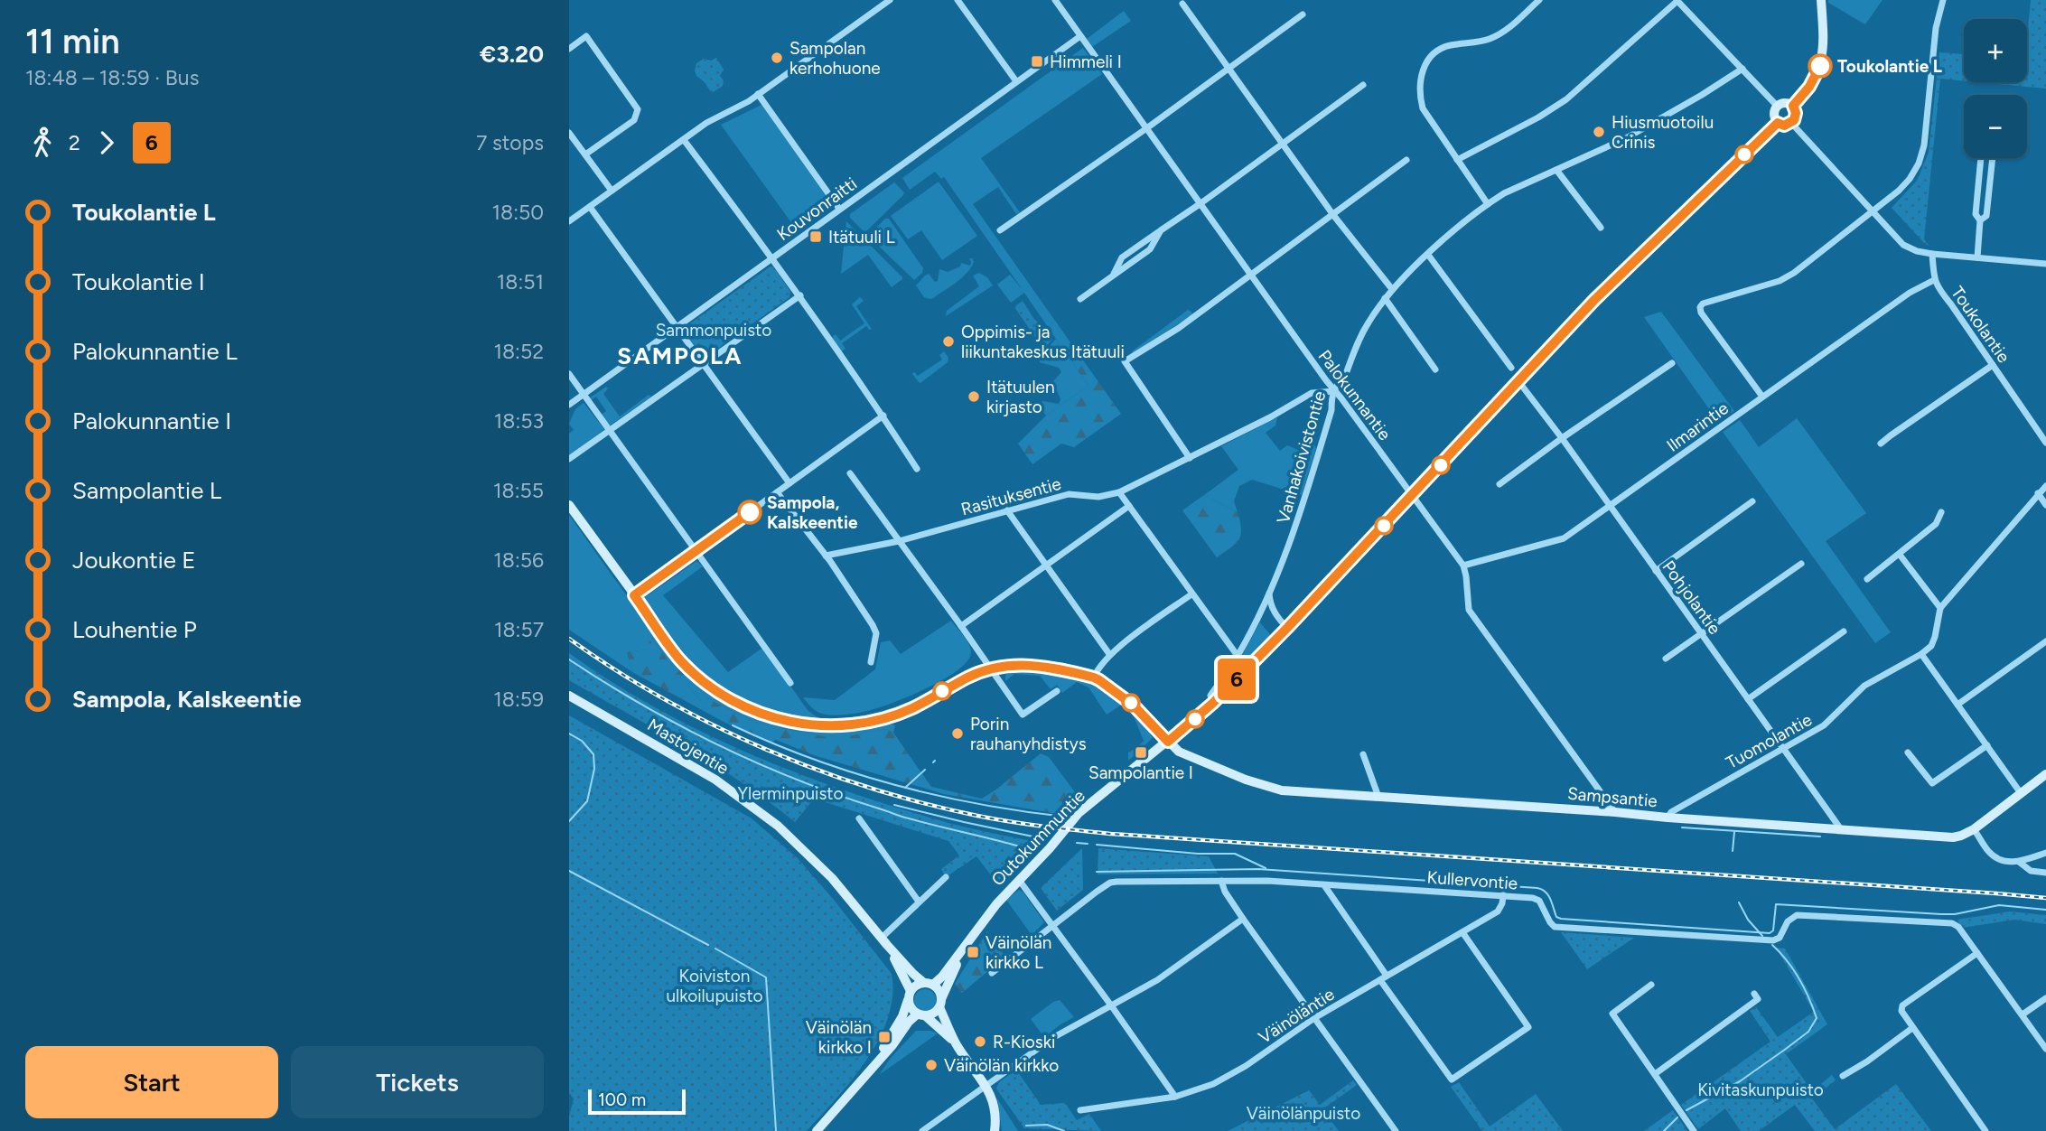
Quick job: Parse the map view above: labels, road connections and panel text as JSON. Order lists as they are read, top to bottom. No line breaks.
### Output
{"streets":{"street":["Kouvonraitti","Toukolantie","Palokunnantie","Ilmarintie","Vanhakoivistontie","Rasituksentie","Pohjolantie","Tuomolantie","Mastojentie","Sampsantie","Outokummuntie","Kullervontie","Väinöläntie"]},"crossings":[["Kouvonraitti","Palokunnantie"],["Toukolantie","Ilmarintie"],["Palokunnantie","Ilmarintie"],["Palokunnantie","Vanhakoivistontie"],["Palokunnantie","Rasituksentie"],["Palokunnantie","Sampsantie"],["Palokunnantie","Outokummuntie"],["Ilmarintie","Pohjolantie"],["Vanhakoivistontie","Rasituksentie"],["Vanhakoivistontie","Outokummuntie"],["Pohjolantie","Tuomolantie"],["Pohjolantie","Sampsantie"],["Pohjolantie","Outokummuntie"],["Tuomolantie","Sampsantie"],["Mastojentie","Outokummuntie"],["Sampsantie","Outokummuntie"],["Kullervontie","Väinöläntie"]],"districts":["SAMPOLA"],"parks":["Sammonpuisto","Ylerminpuisto","Koiviston ulkoilupuisto","Kivitaskunpuisto","Väinölänpuisto"],"places":{"other":["Sampolan kerhohuone","Toukolantie L","Hiusmuotoilu Crinis","Oppimis- ja liikuntakeskus Itätuuli","Itätuulen kirjasto","Sampola, Kalskeentie","Porin rauhanyhdistys","R-Kioski","Väinölän kirkko"],"transit":["Himmeli I","Itätuuli L","Sampolantie I","Väinölän kirkko L","Väinölän kirkko I"]},"lines":["bus line 6"],"scale_bar":"100 m","page":{"heading":["11 min","18:48 – 18:59 · Bus","€3.20"],"on_map":"6","map_buttons":["+","−"],"legs":["2","6","7 stops"],"list":[{"name":"Toukolantie L","value":"18:50"},{"name":"Toukolantie I","value":"18:51"},{"name":"Palokunnantie L","value":"18:52"},{"name":"Palokunnantie I","value":"18:53"},{"name":"Sampolantie L","value":"18:55"},{"name":"Joukontie E","value":"18:56"},{"name":"Louhentie P","value":"18:57"},{"name":"Sampola, Kalskeentie","value":"18:59"}],"buttons":["Start","Tickets"],"scale":"100 m"}}
